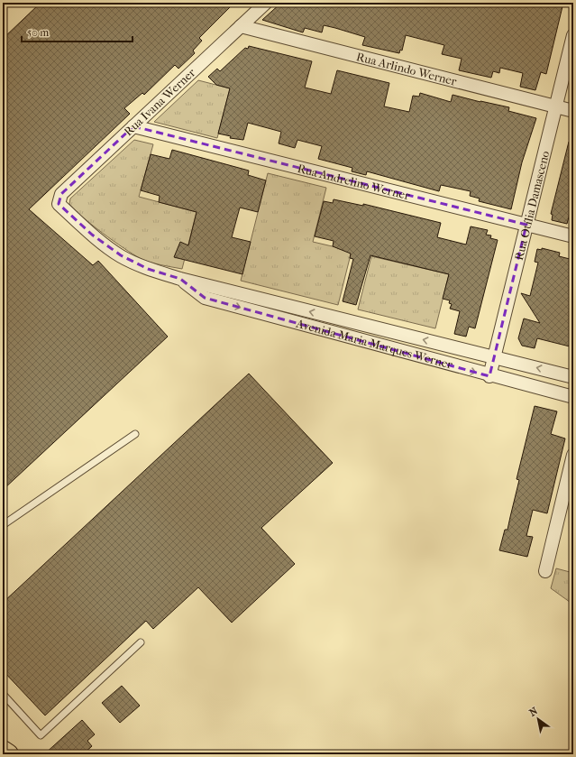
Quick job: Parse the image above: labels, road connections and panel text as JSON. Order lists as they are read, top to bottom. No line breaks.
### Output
{"streets":{"street":["Rua Arlindo Werner","Rua Ivana Werner","Rua Andrelino Werner","Rua Otília Damasceno","Avenida Maria Marques Werner"]},"crossings":[["Rua Arlindo Werner","Rua Ivana Werner"],["Rua Arlindo Werner","Rua Otília Damasceno"],["Rua Ivana Werner","Rua Andrelino Werner"],["Rua Ivana Werner","Avenida Maria Marques Werner"],["Rua Andrelino Werner","Rua Otília Damasceno"],["Rua Otília Damasceno","Avenida Maria Marques Werner"]],"scale_bar":"50 m","north":"top left"}
